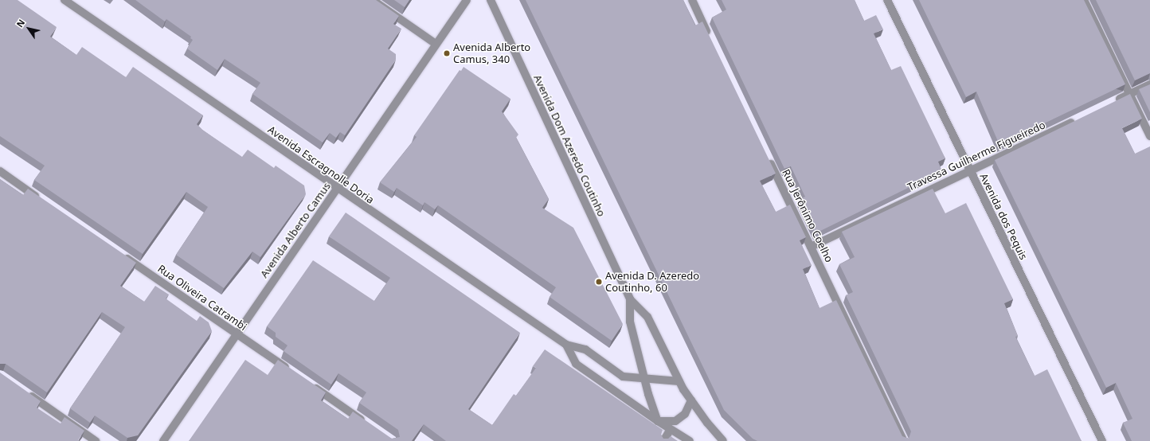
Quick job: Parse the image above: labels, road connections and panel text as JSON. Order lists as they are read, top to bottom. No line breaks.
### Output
{"streets":{"street":["Avenida Dom Azeredo Coutinho","Travessa Guilherme Figueiredo","Avenida Escragnolle Doria","Rua Jerônimo Coelho","Avenida dos Pequis","Avenida Alberto Camus","Rua Oliveira Catrambi"]},"crossings":[["Avenida Dom Azeredo Coutinho","Avenida Escragnolle Doria"],["Travessa Guilherme Figueiredo","Rua Jerônimo Coelho"],["Travessa Guilherme Figueiredo","Avenida dos Pequis"],["Avenida Escragnolle Doria","Avenida Alberto Camus"],["Avenida Alberto Camus","Rua Oliveira Catrambi"]],"places":["Avenida Alberto Camus, 340","Avenida D. Azeredo Coutinho, 60"],"north":"top left"}
